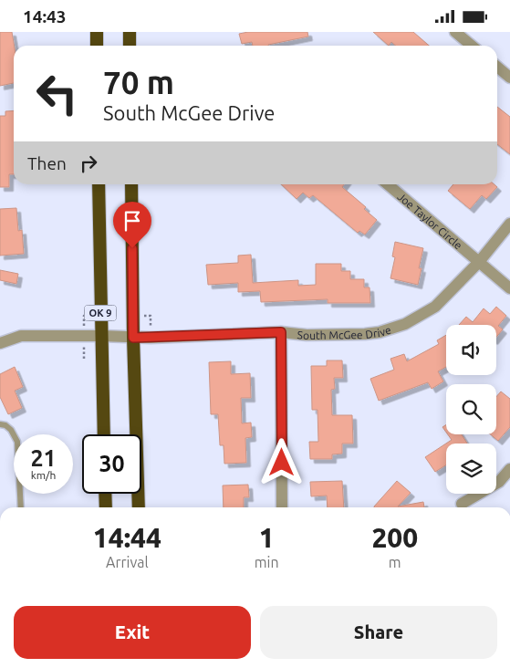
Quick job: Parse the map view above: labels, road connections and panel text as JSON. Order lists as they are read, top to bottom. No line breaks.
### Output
{"streets":{"highway":["OK 9"],"street":["Joe Taylor Circle","South McGee Drive"]},"crossings":[["Joe Taylor Circle","South McGee Drive"],["OK 9","South McGee Drive"]],"page":{"status":"14:43","turn":["70 m","South McGee Drive"],"then":"Then","speed":"21 km/h","limit":"30","eta":["14:44","Arrival","1","min","200","m"],"buttons":["Exit","Share"]}}
